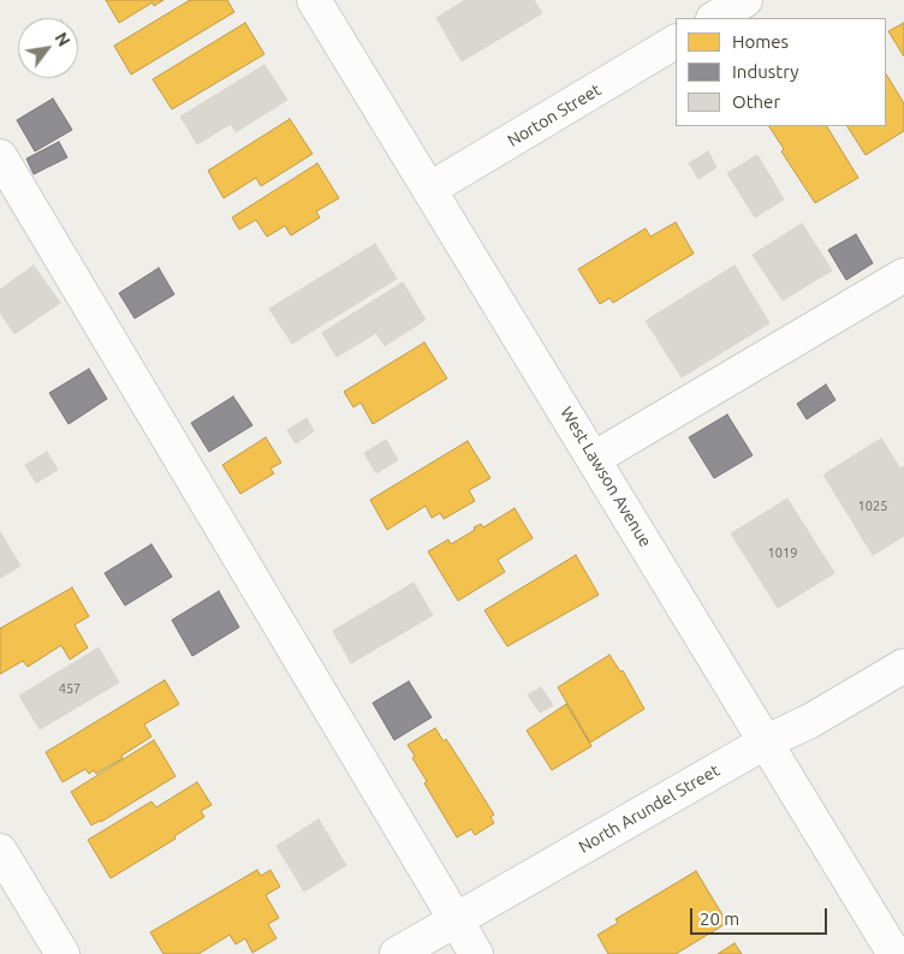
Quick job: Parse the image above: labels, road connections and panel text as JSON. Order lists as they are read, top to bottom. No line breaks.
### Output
{"streets":{"street":["Norton Street","West Lawson Avenue","North Arundel Street"]},"crossings":[["Norton Street","West Lawson Avenue"],["West Lawson Avenue","North Arundel Street"]],"house_numbers":["1025","1019","457"],"legend":["Homes","Industry","Other"],"scale_bar":"20 m","north":"top right"}
